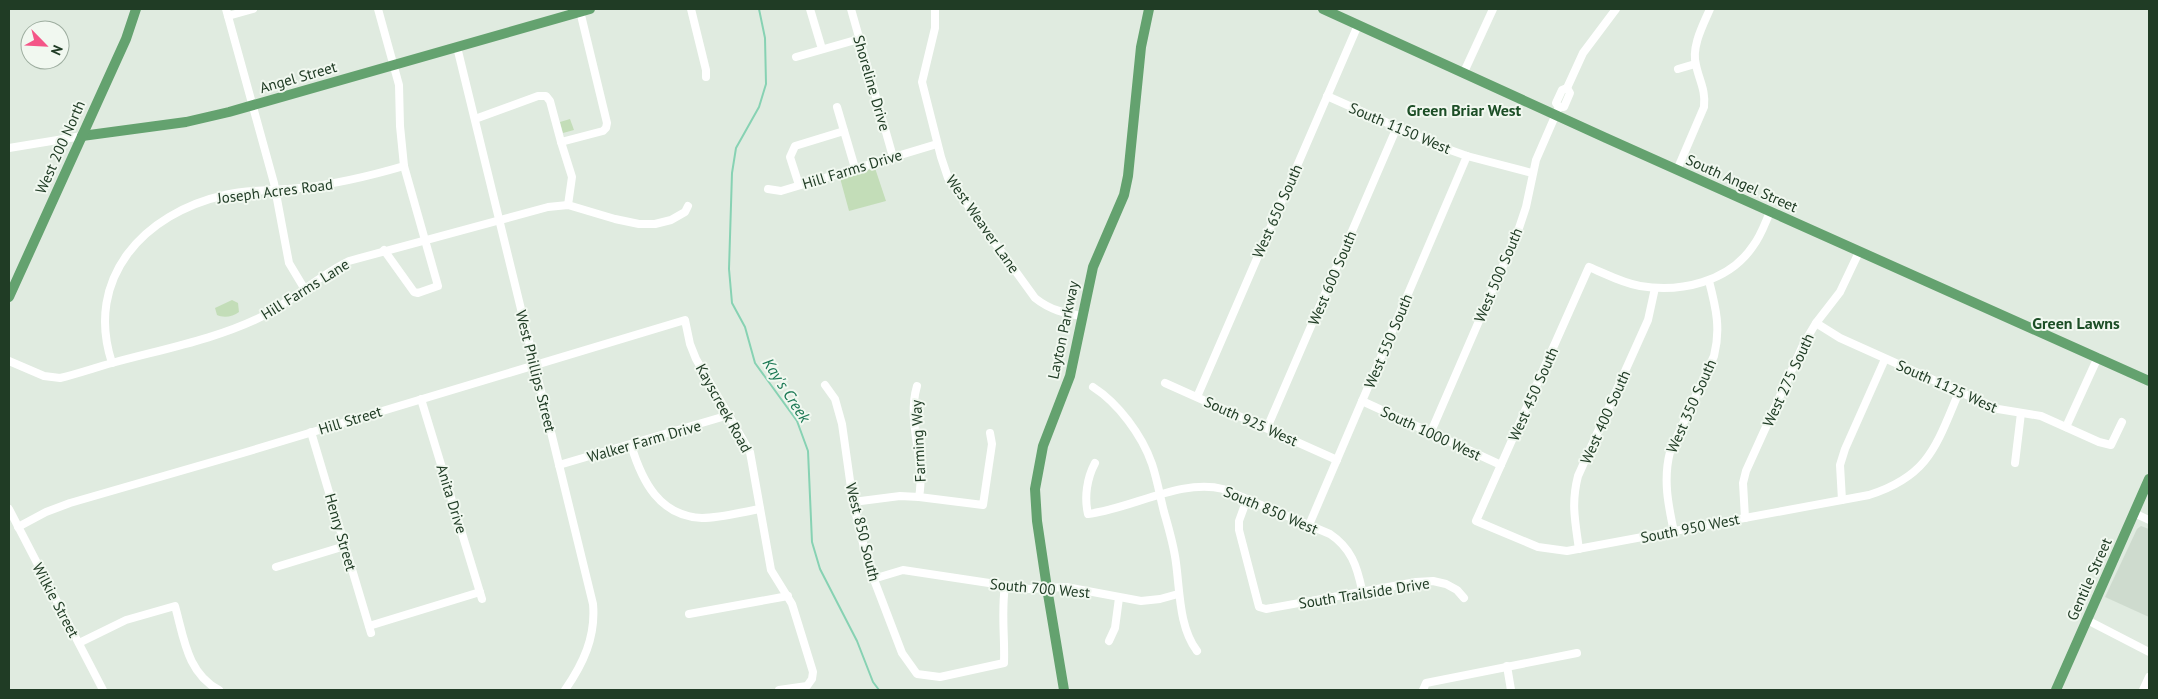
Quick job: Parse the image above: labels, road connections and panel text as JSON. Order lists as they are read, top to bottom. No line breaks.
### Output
{"streets":{"main road":["Angel Street","West 200 North","South Angel Street","Layton Parkway","Gentile Street"],"street":["Shoreline Drive","South 1150 West","Hill Farms Drive","Joseph Acres Road","West 650 South","West Weaver Lane","West 500 South","West 600 South","Hill Farms Lane","West 550 South","West Phillips Street","West 275 South","South 1125 West","West 450 South","West 350 South","Kayscreek Road","West 400 South","Hill Street","South 925 West","South 1000 West","Walker Farm Drive","Farming Way","Anita Drive","South 850 West","South 950 West","Henry Street","West 850 South","South 700 West","South Trailside Drive","Wilkie Street"]},"crossings":[["Angel Street","West 200 North"],["Angel Street","West Phillips Street"],["Shoreline Drive","Hill Farms Drive"],["South 1150 West","West 650 South"],["South 1150 West","West 500 South"],["South 1150 West","West 600 South"],["South 1150 West","West 550 South"],["Hill Farms Drive","West Weaver Lane"],["South Angel Street","West 650 South"],["South Angel Street","West 500 South"],["South Angel Street","West 275 South"],["Joseph Acres Road","Hill Farms Lane"],["West 650 South","South 925 West"],["West Weaver Lane","Layton Parkway"],["West 500 South","South 1000 West"],["West 600 South","South 925 West"],["Hill Farms Lane","West Phillips Street"],["Layton Parkway","South 700 West"],["West 550 South","South 925 West"],["West 550 South","South 1000 West"],["West 550 South","South 850 West"],["West Phillips Street","Hill Street"],["West Phillips Street","Walker Farm Drive"],["West 275 South","South 1125 West"],["West 275 South","South 950 West"],["South 1125 West","South 950 West"],["West 450 South","West 400 South"],["West 450 South","South 1000 West"],["West 450 South","South 950 West"],["West 350 South","South 950 West"],["Kayscreek Road","Hill Street"],["Kayscreek Road","Walker Farm Drive"],["West 400 South","South 950 West"],["Hill Street","Anita Drive"],["Hill Street","Henry Street"],["Hill Street","Wilkie Street"],["Anita Drive","Henry Street"],["South 850 West","South Trailside Drive"],["West 850 South","South 700 West"]],"districts":["Green Briar West","Green Lawns"],"water":["Kay's Creek"],"north":"bottom right"}
